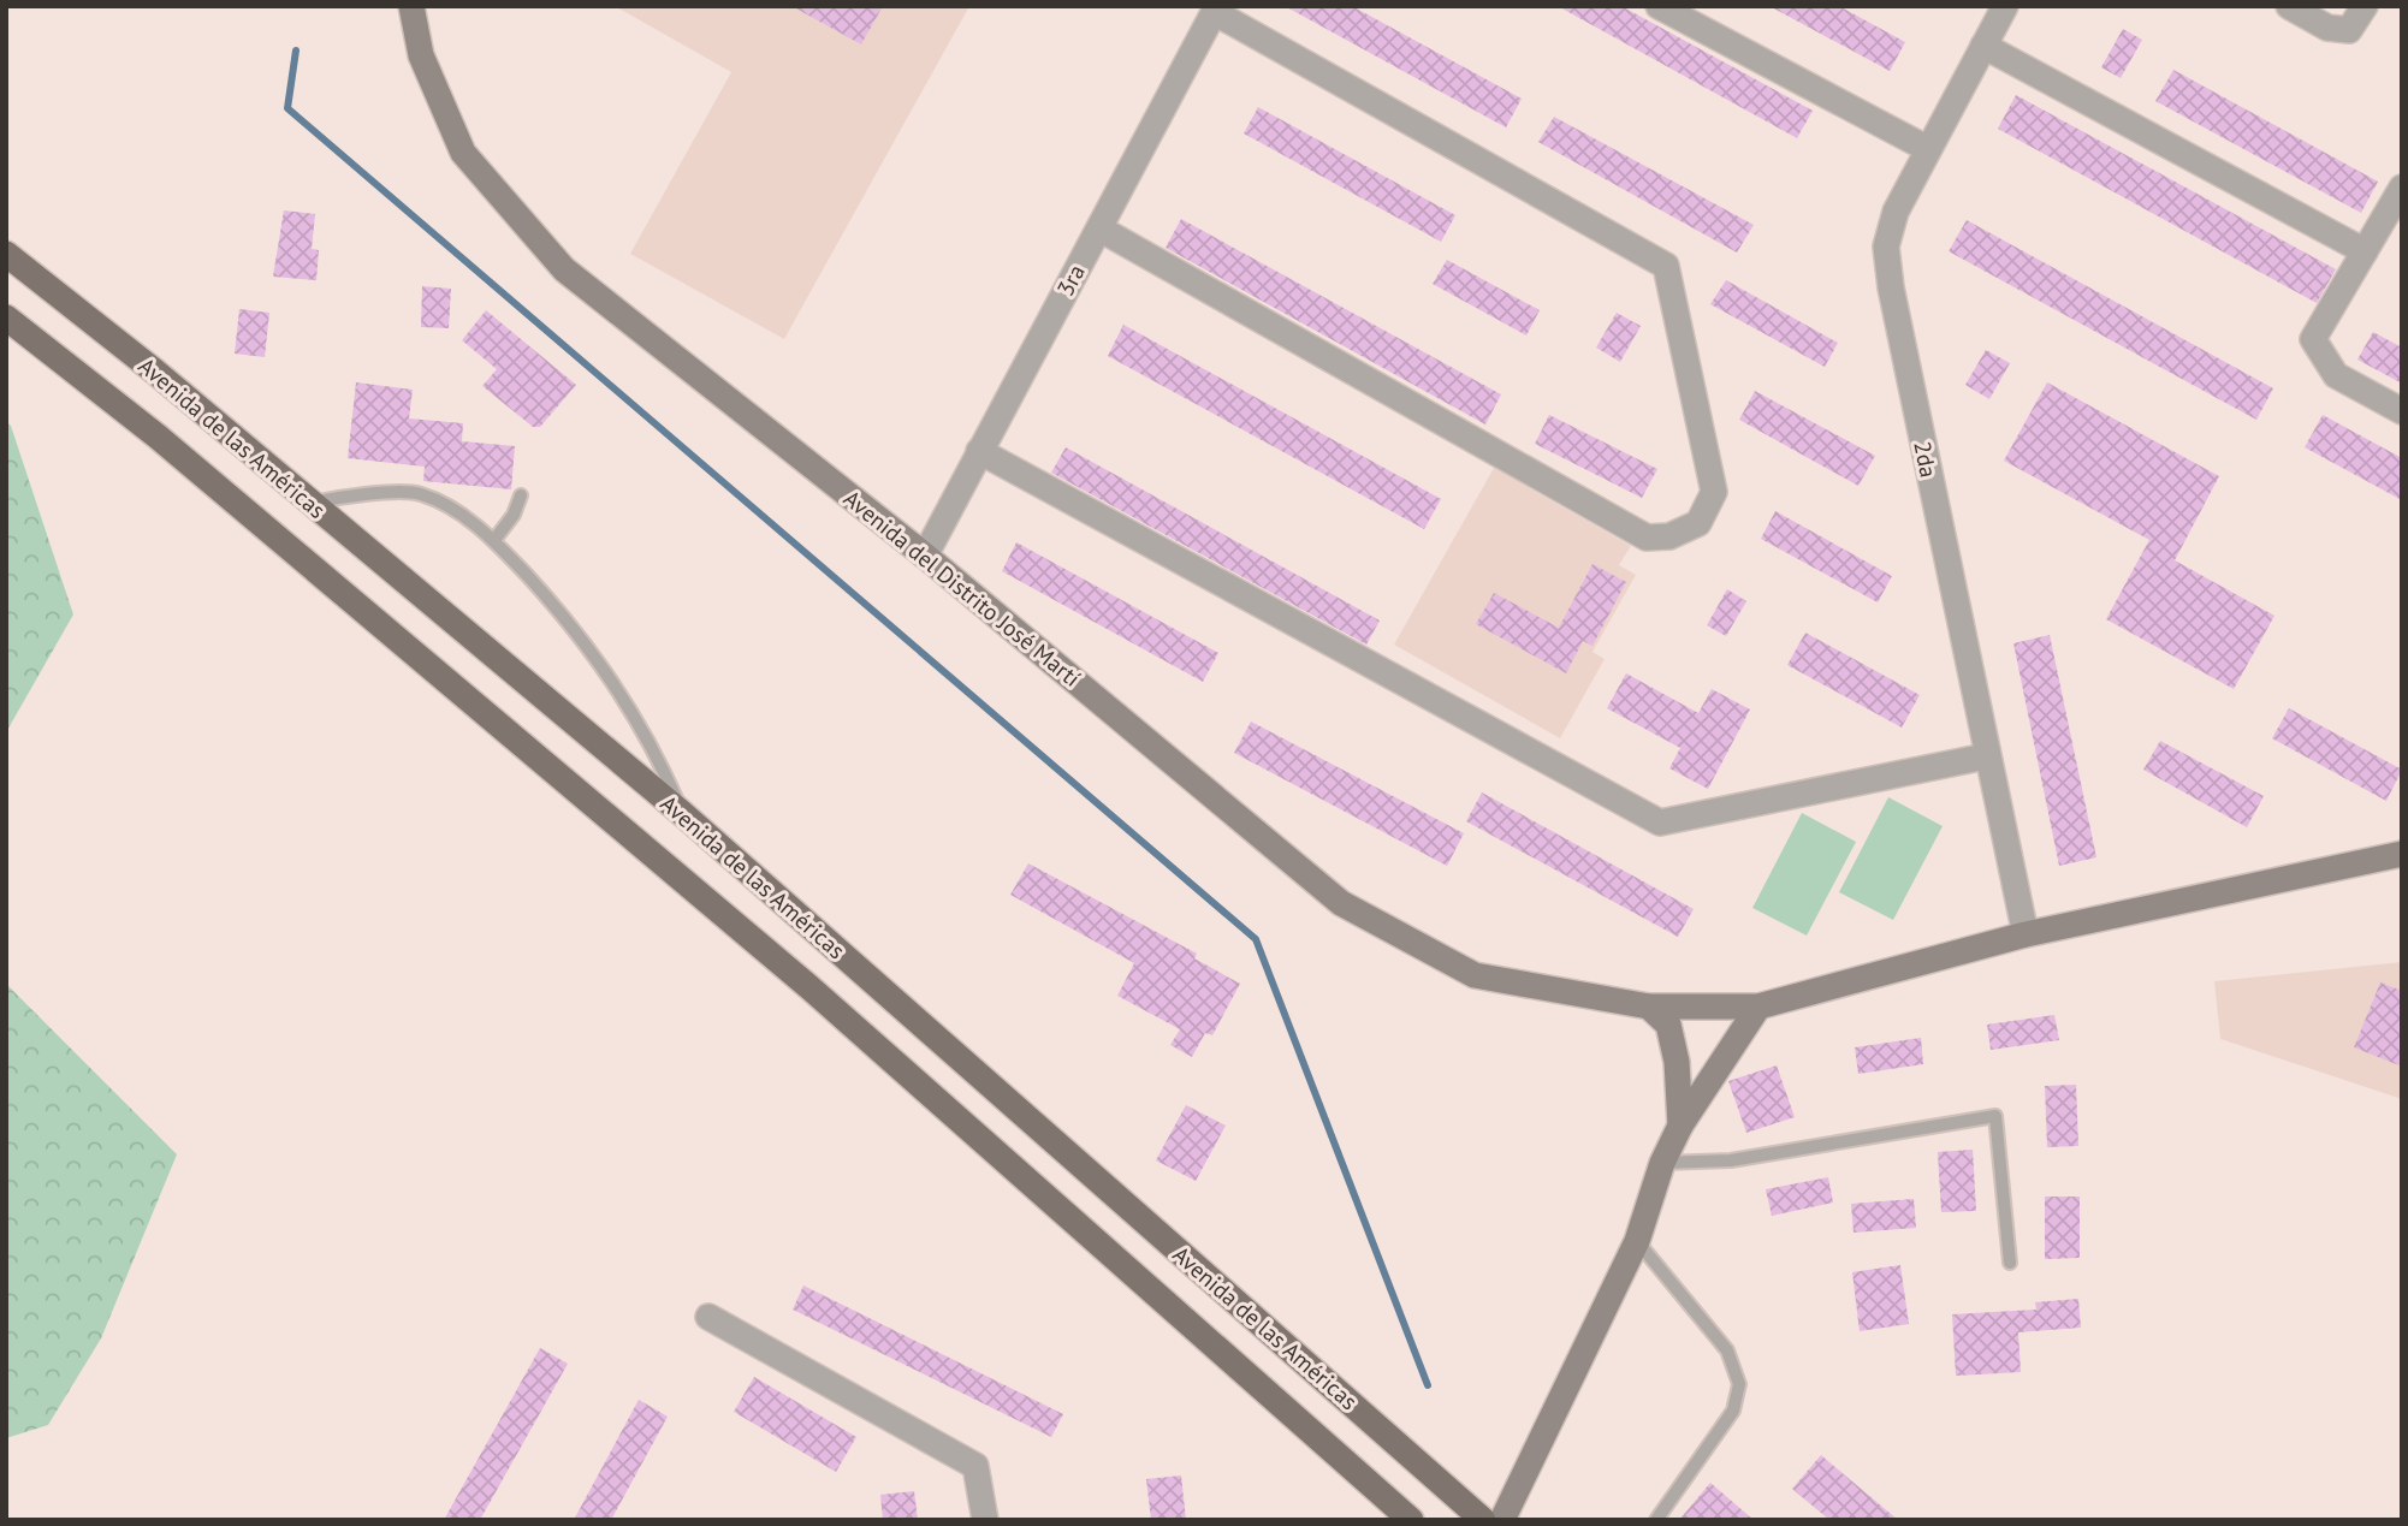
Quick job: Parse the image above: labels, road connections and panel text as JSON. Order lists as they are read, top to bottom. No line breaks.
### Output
{"streets":{"main road":["Avenida de las Américas","Avenida del Distrito José Martí"],"street":["3ra","2da"]},"crossings":[["3ra","Avenida del Distrito José Martí"],["2da","Avenida del Distrito José Martí"]]}
